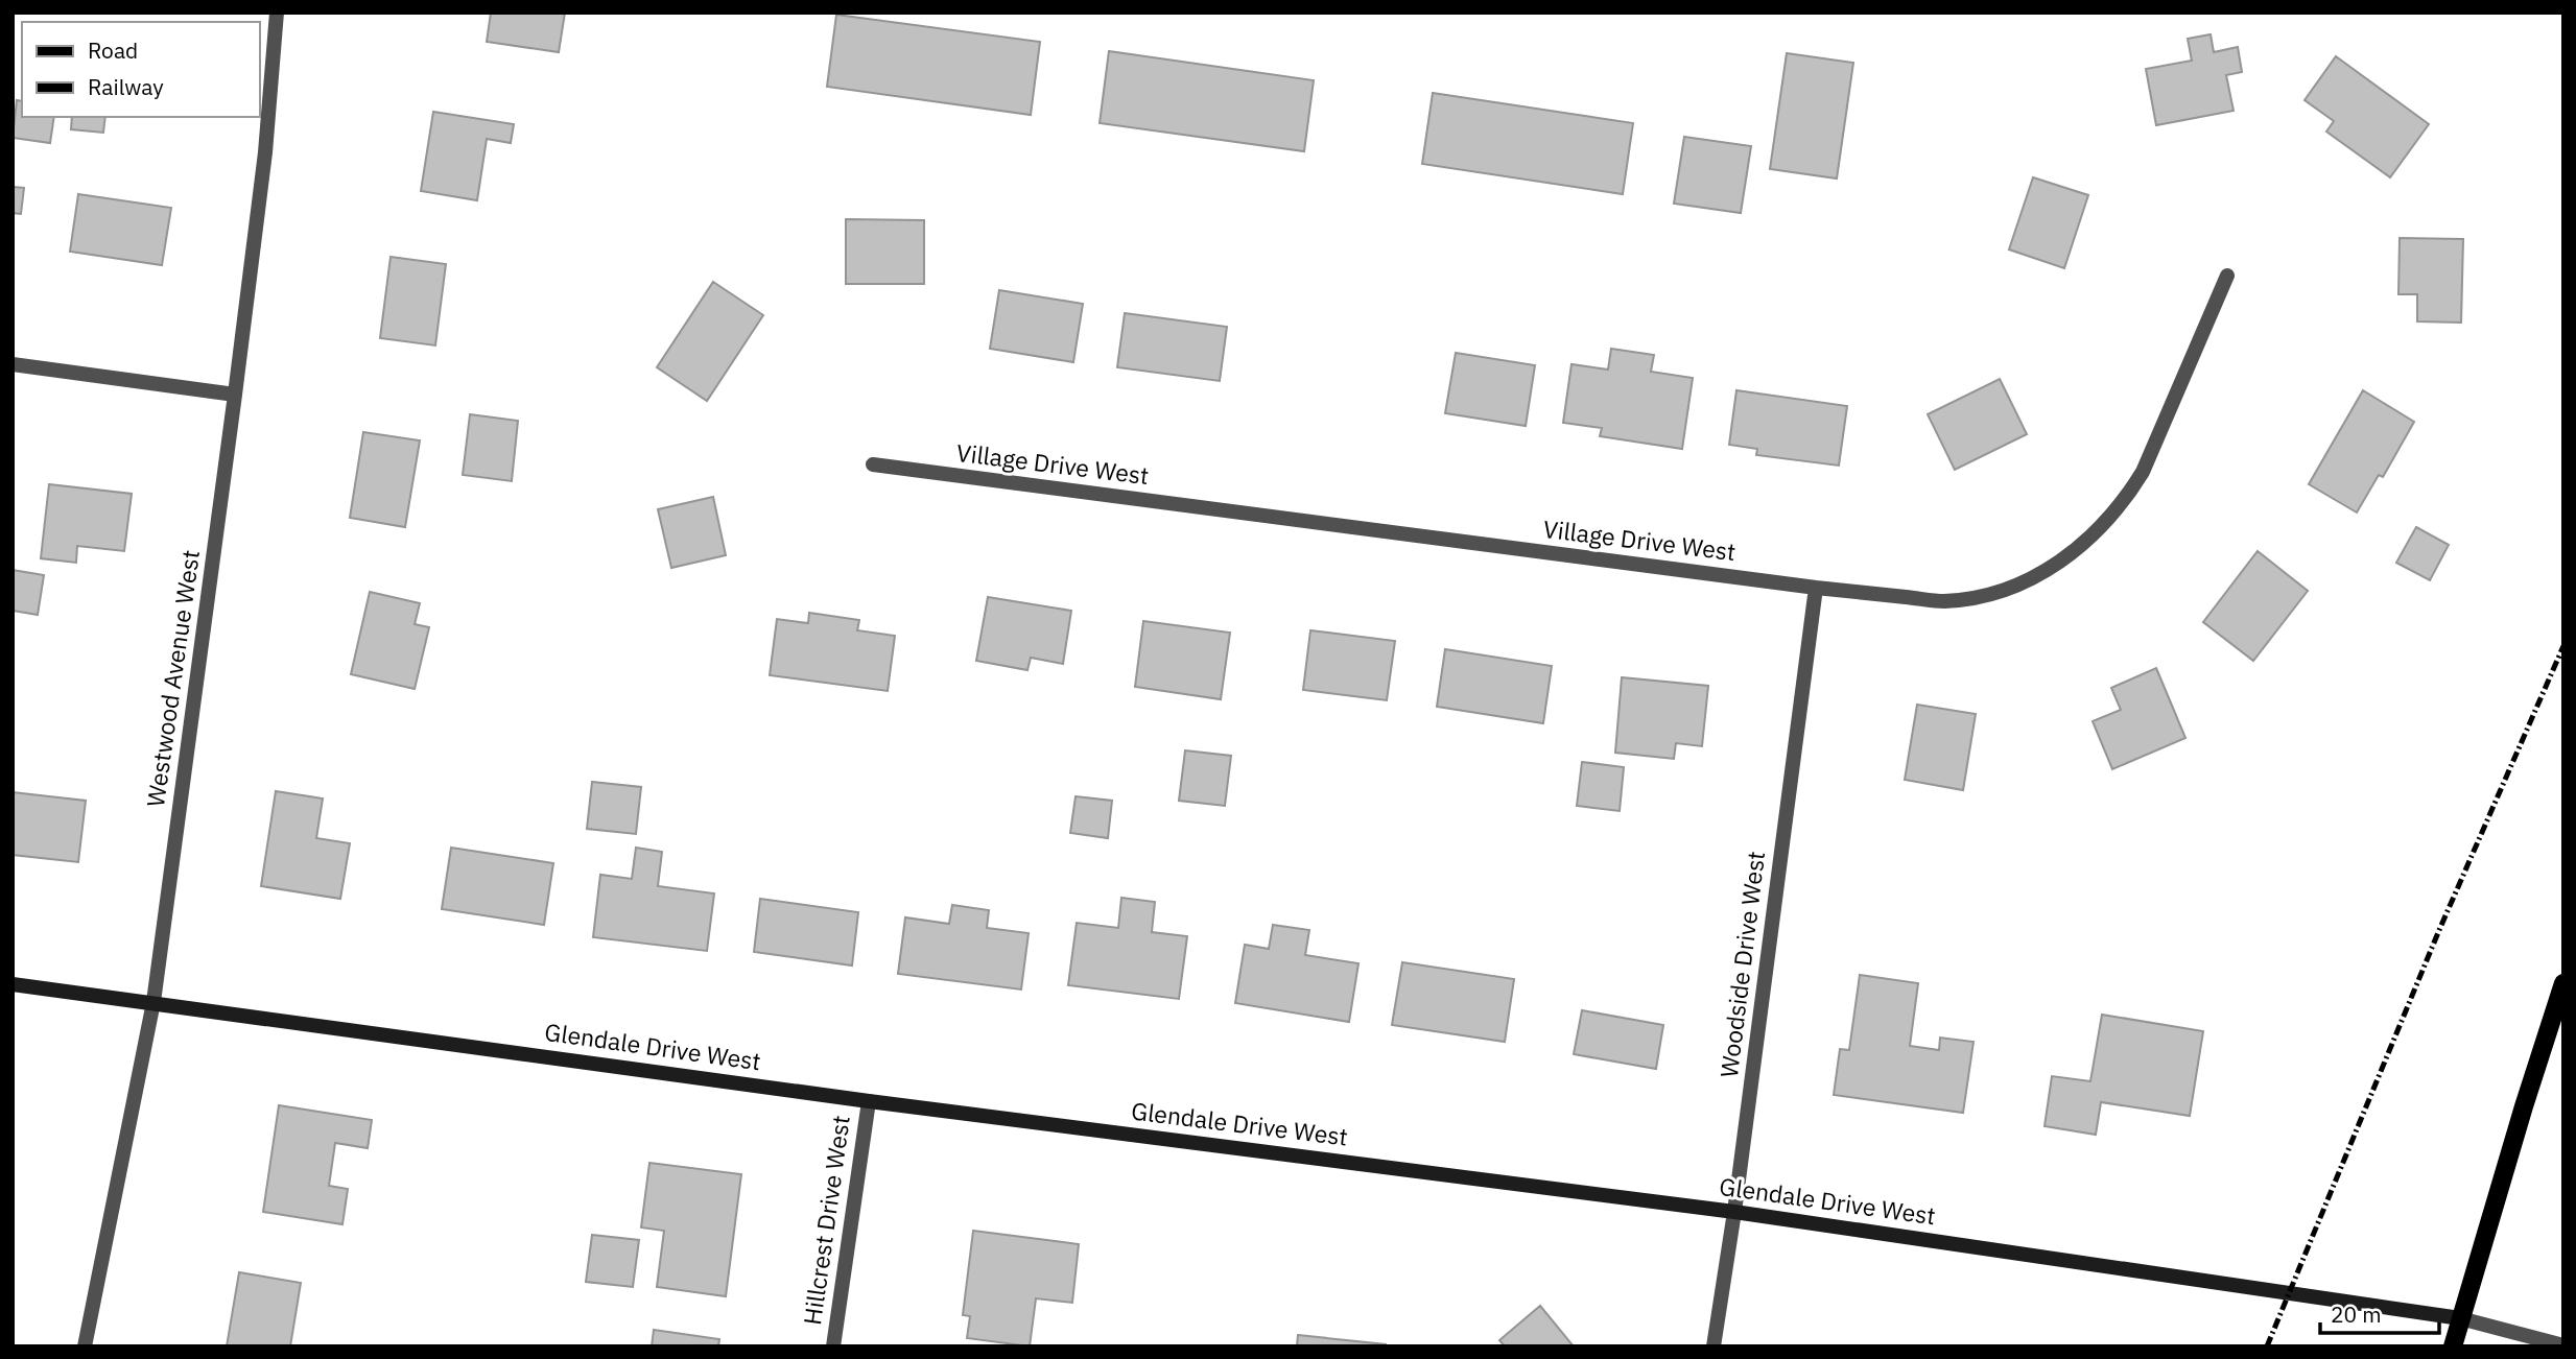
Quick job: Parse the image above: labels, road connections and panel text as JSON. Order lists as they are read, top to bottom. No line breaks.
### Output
{"streets":{"street":["Village Drive West","Westwood Avenue West","Woodside Drive West","Glendale Drive West","Hillcrest Drive West"]},"crossings":[["Village Drive West","Woodside Drive West"],["Westwood Avenue West","Glendale Drive West"],["Woodside Drive West","Glendale Drive West"],["Glendale Drive West","Hillcrest Drive West"]],"legend":["Road","Railway"],"scale_bar":"20 m"}
